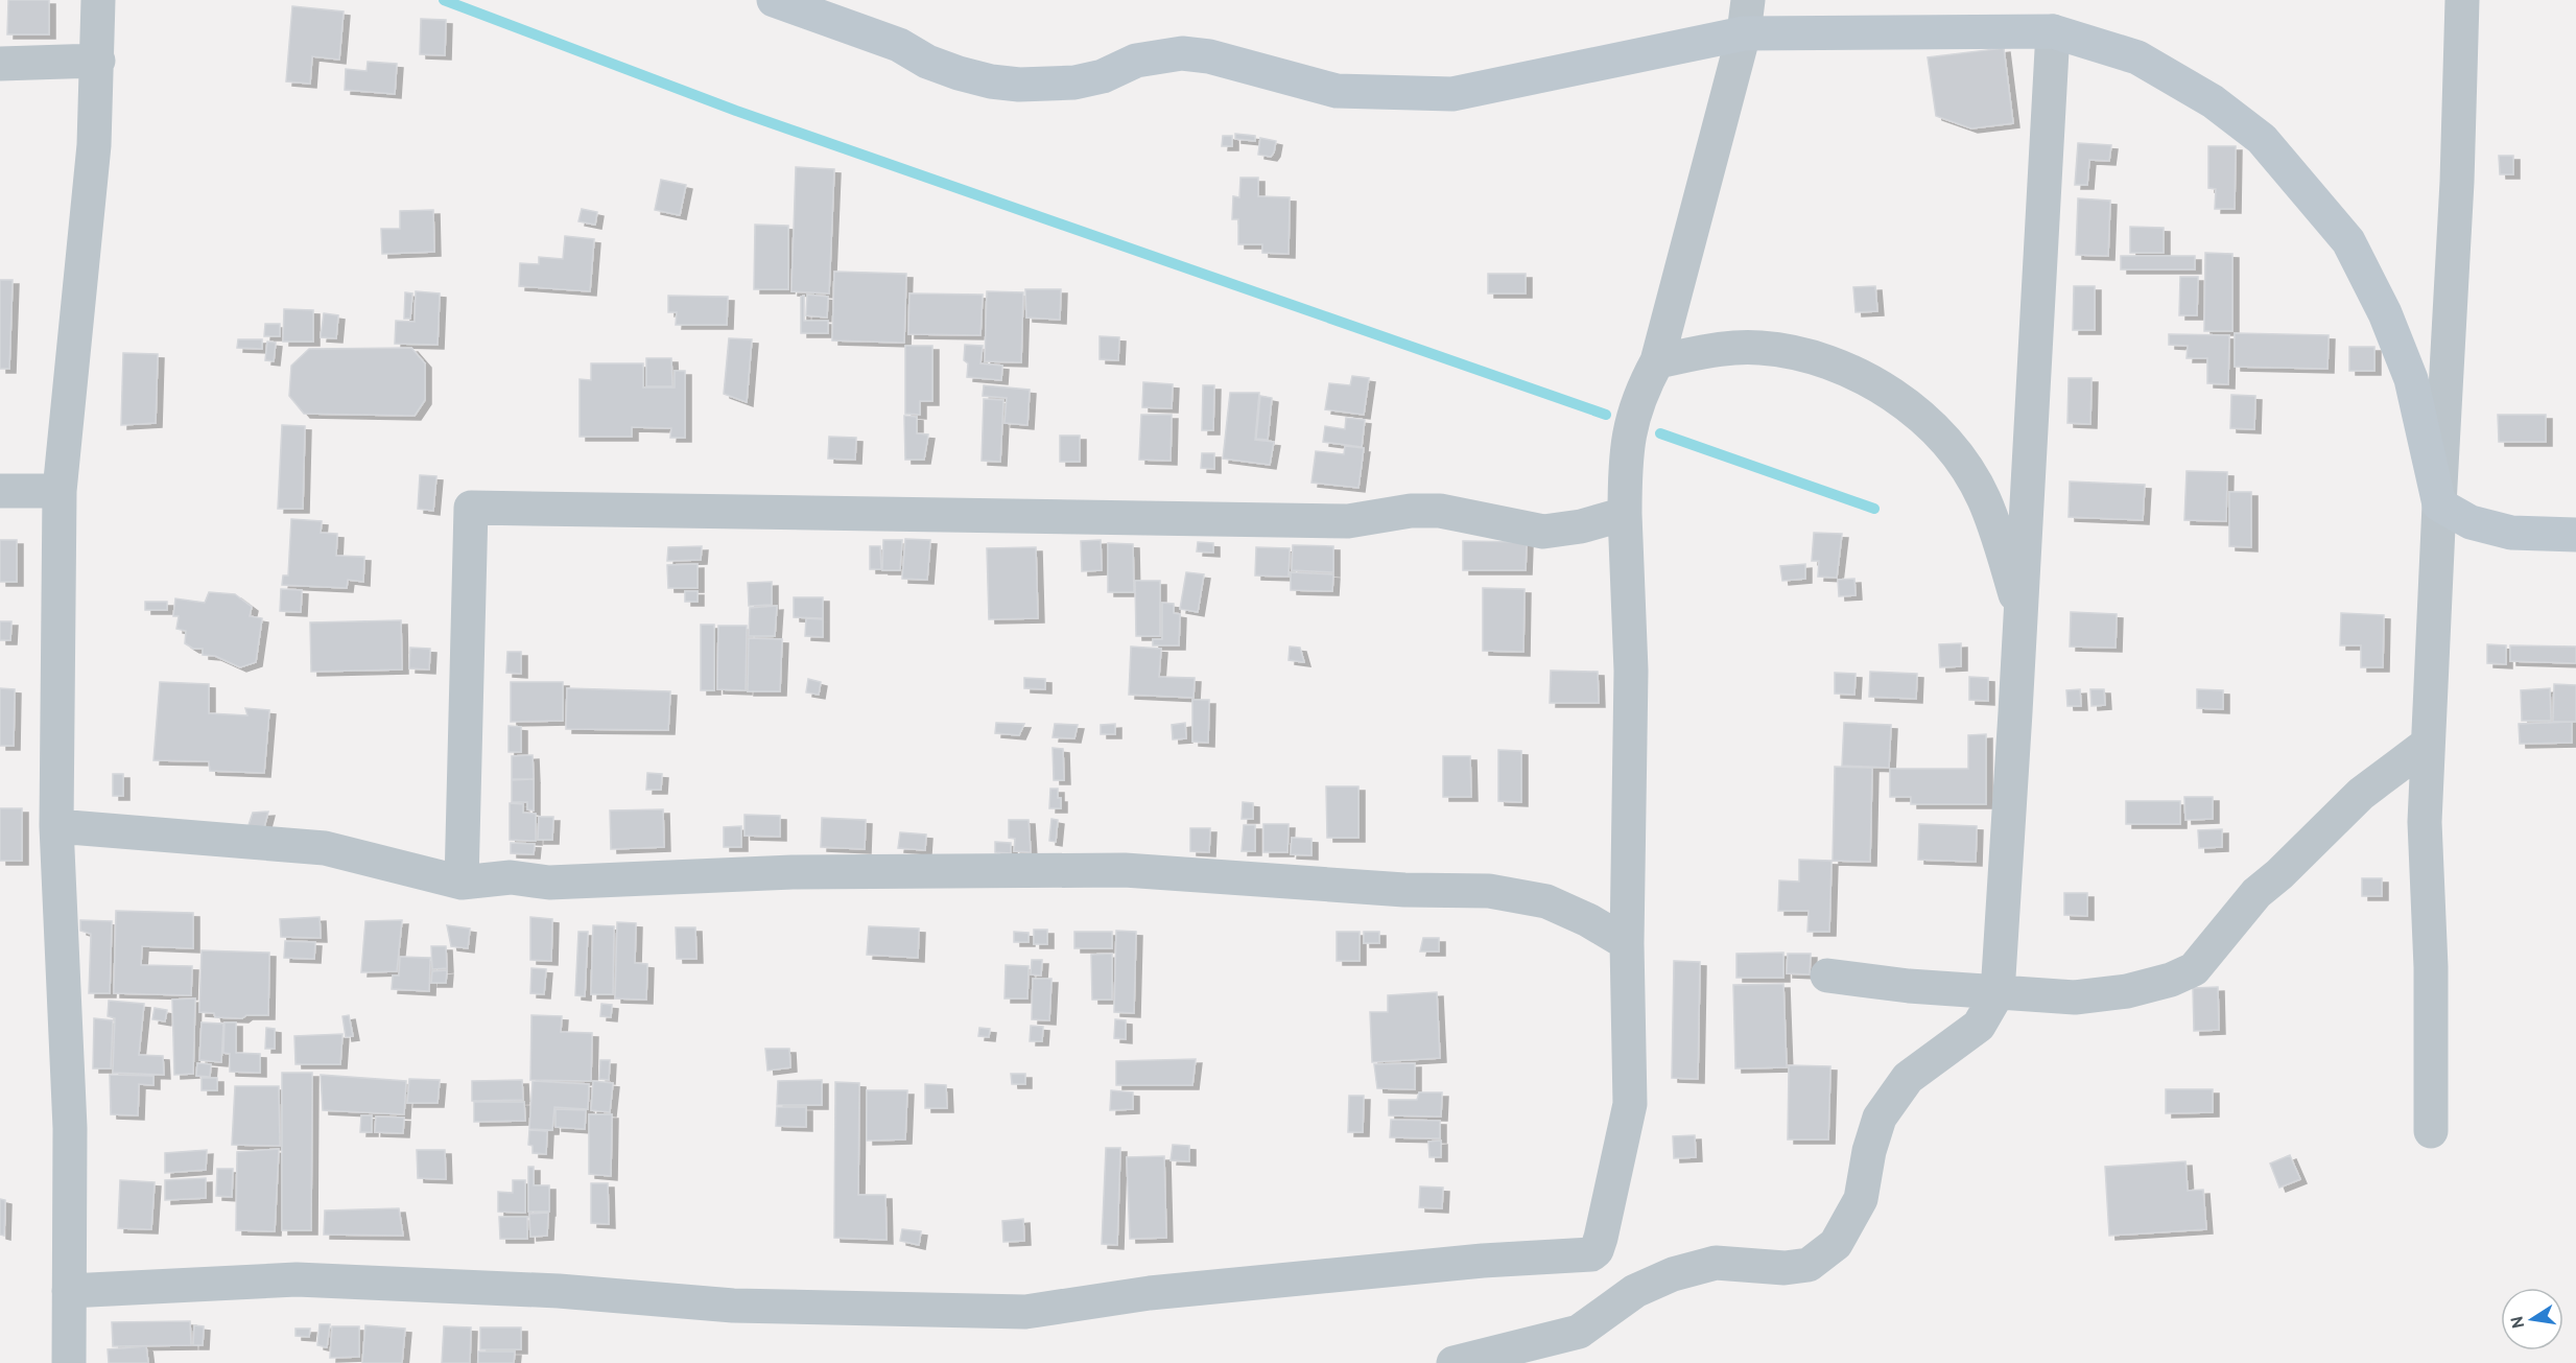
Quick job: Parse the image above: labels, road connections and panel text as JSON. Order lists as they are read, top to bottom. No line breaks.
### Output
{"north":"left"}
